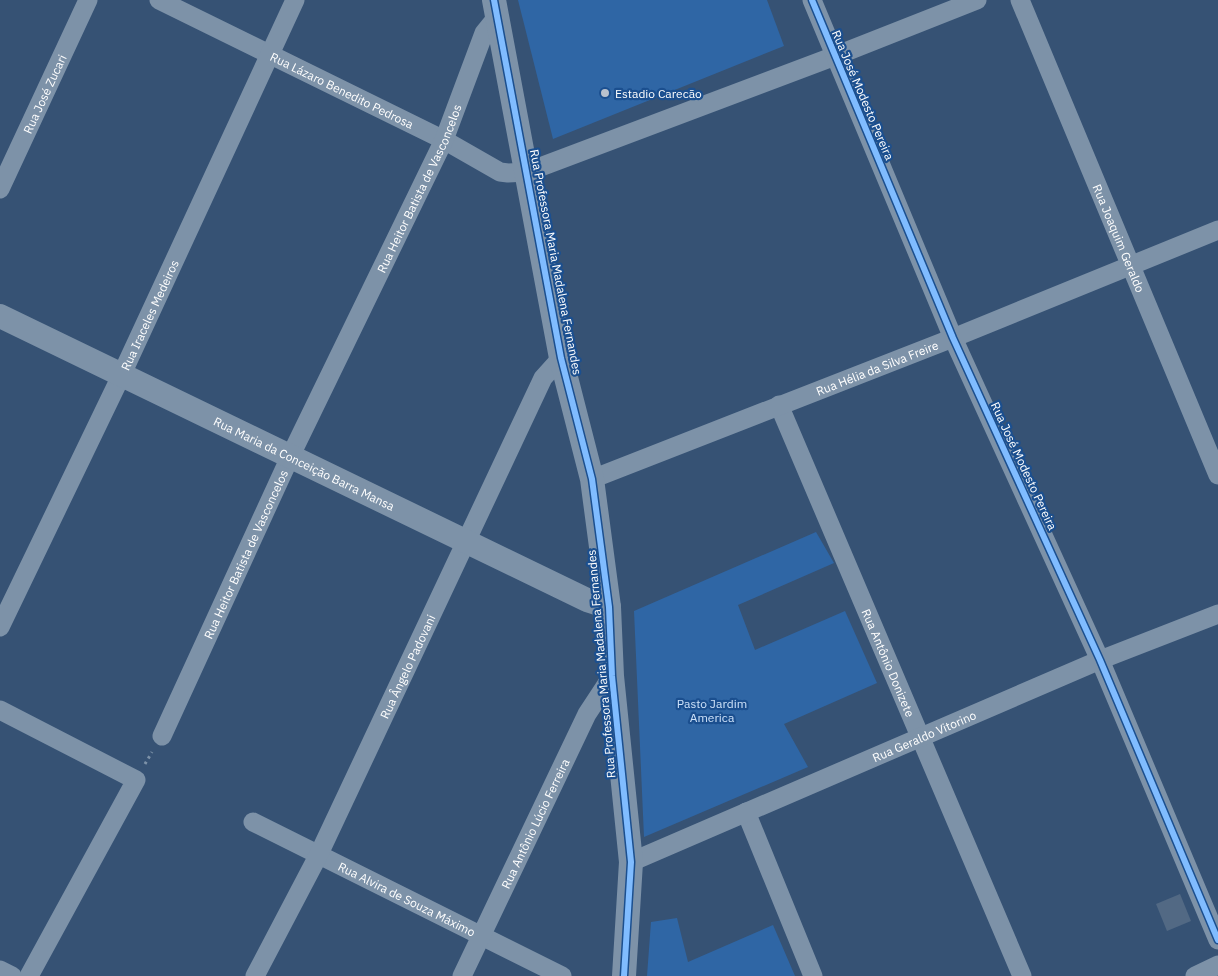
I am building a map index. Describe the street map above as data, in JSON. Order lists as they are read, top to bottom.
{
  "streets": {
    "street": [
      "Rua Lázaro Benedito Pedrosa",
      "Rua José Zucari",
      "Rua José Modesto Pereira",
      "Rua Heitor Batista de Vasconcelos",
      "Rua Joaquim Geraldo",
      "Rua Professora Maria Madalena Fernandes",
      "Rua Iraceles Medeiros",
      "Rua Hélia da Silva Freire",
      "Rua Maria da Conceição Barra Mansa",
      "Rua Antônio Donizete",
      "Rua Ângelo Padovani",
      "Rua Geraldo Vitorino",
      "Rua Antônio Lúcio Ferreira",
      "Rua Alvira de Souza Máximo"
    ]
  },
  "crossings": [
    ["Rua Lázaro Benedito Pedrosa", "Rua Heitor Batista de Vasconcelos"],
    ["Rua Lázaro Benedito Pedrosa", "Rua Professora Maria Madalena Fernandes"],
    ["Rua Lázaro Benedito Pedrosa", "Rua Iraceles Medeiros"],
    ["Rua José Modesto Pereira", "Rua Hélia da Silva Freire"],
    ["Rua José Modesto Pereira", "Rua Geraldo Vitorino"],
    ["Rua Heitor Batista de Vasconcelos", "Rua Professora Maria Madalena Fernandes"],
    ["Rua Heitor Batista de Vasconcelos", "Rua Maria da Conceição Barra Mansa"],
    ["Rua Joaquim Geraldo", "Rua Hélia da Silva Freire"],
    ["Rua Professora Maria Madalena Fernandes", "Rua Hélia da Silva Freire"],
    ["Rua Professora Maria Madalena Fernandes", "Rua Maria da Conceição Barra Mansa"],
    ["Rua Professora Maria Madalena Fernandes", "Rua Ângelo Padovani"],
    ["Rua Professora Maria Madalena Fernandes", "Rua Geraldo Vitorino"],
    ["Rua Professora Maria Madalena Fernandes", "Rua Antônio Lúcio Ferreira"],
    ["Rua Iraceles Medeiros", "Rua Maria da Conceição Barra Mansa"],
    ["Rua Hélia da Silva Freire", "Rua Antônio Donizete"],
    ["Rua Maria da Conceição Barra Mansa", "Rua Ângelo Padovani"],
    ["Rua Antônio Donizete", "Rua Geraldo Vitorino"],
    ["Rua Ângelo Padovani", "Rua Alvira de Souza Máximo"],
    ["Rua Antônio Lúcio Ferreira", "Rua Alvira de Souza Máximo"]
  ],
  "parks": ["Pasto Jardim America"],
  "places": ["Estadio Carecão"]
}
